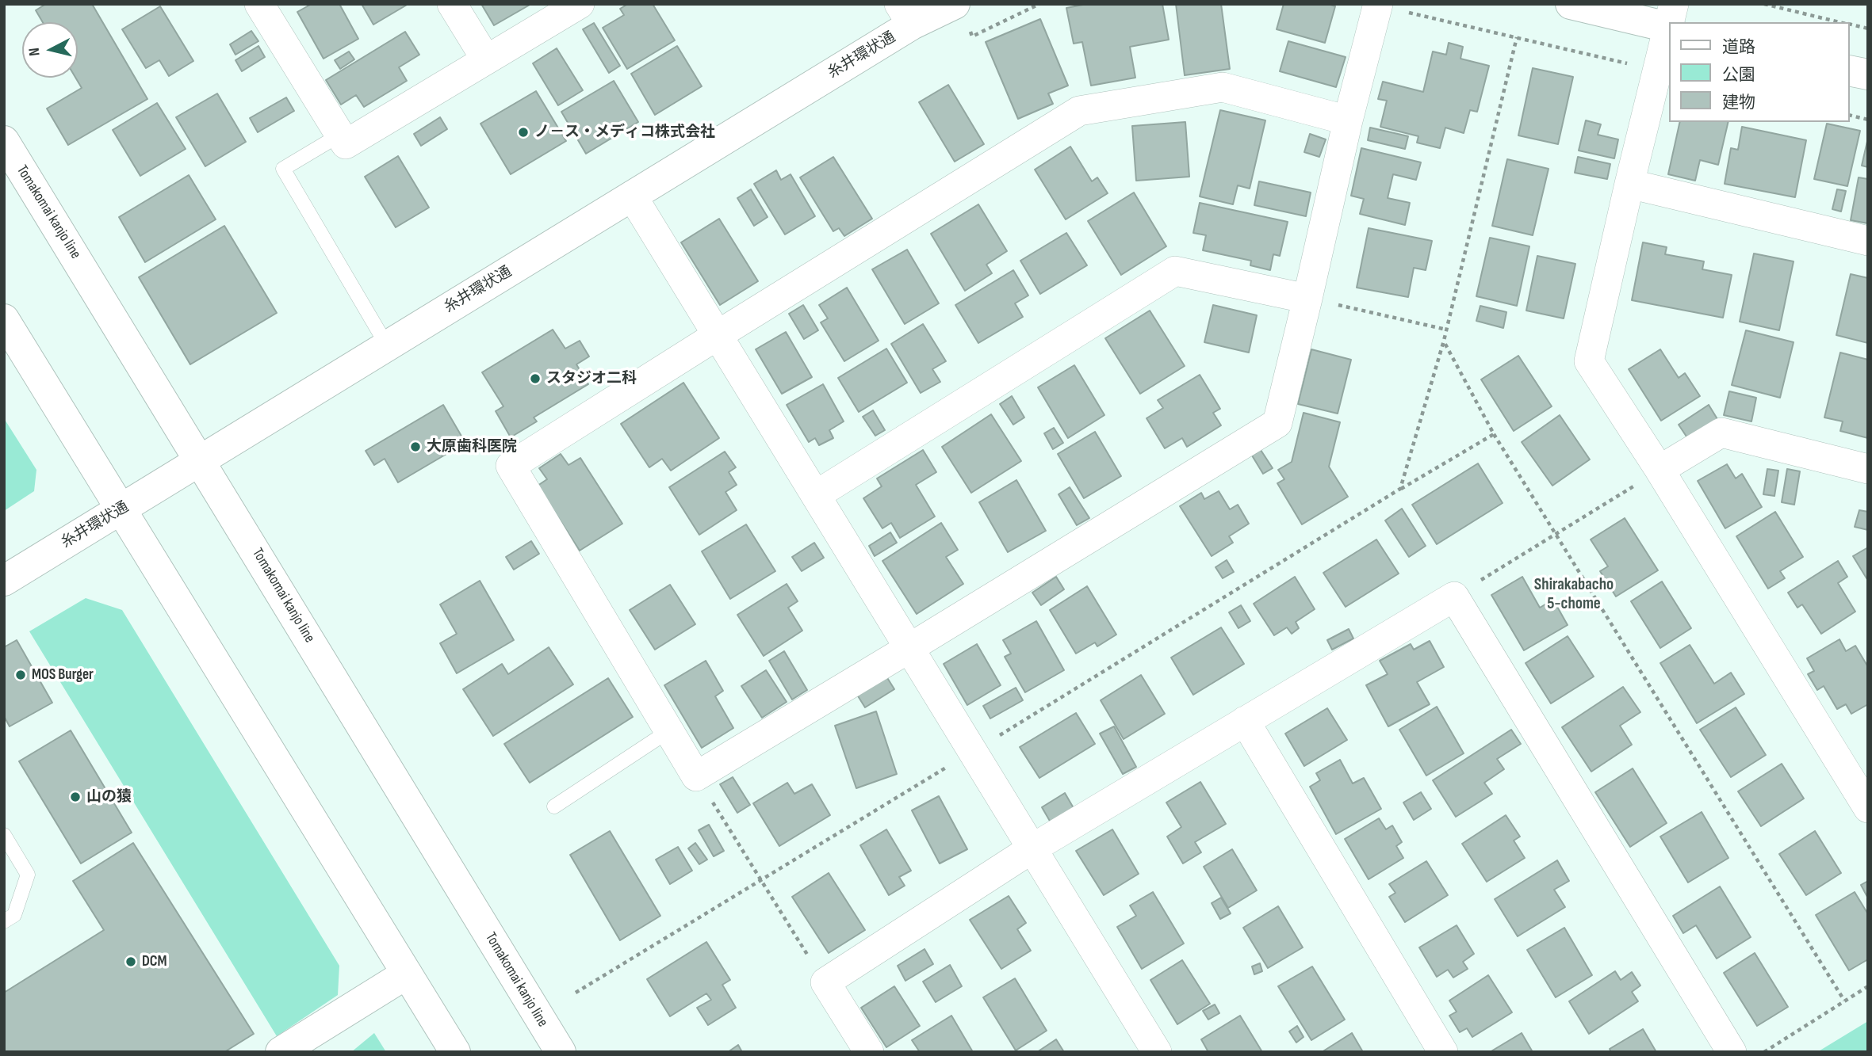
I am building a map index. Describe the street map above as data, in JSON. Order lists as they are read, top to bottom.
{
  "streets": {
    "main road": ["糸井環状通", "Tomakomai kanjo line"]
  },
  "crossings": [
    ["糸井環状通", "Tomakomai kanjo line"]
  ],
  "districts": ["Shirakabacho 5-chome"],
  "places": [
    "ノ－ス・メディコ株式会社",
    "スタジオ二科",
    "大原歯科医院",
    "MOS Burger",
    "山の猿",
    "DCM"
  ],
  "legend": ["道路", "公園", "建物"],
  "north": "left"
}
